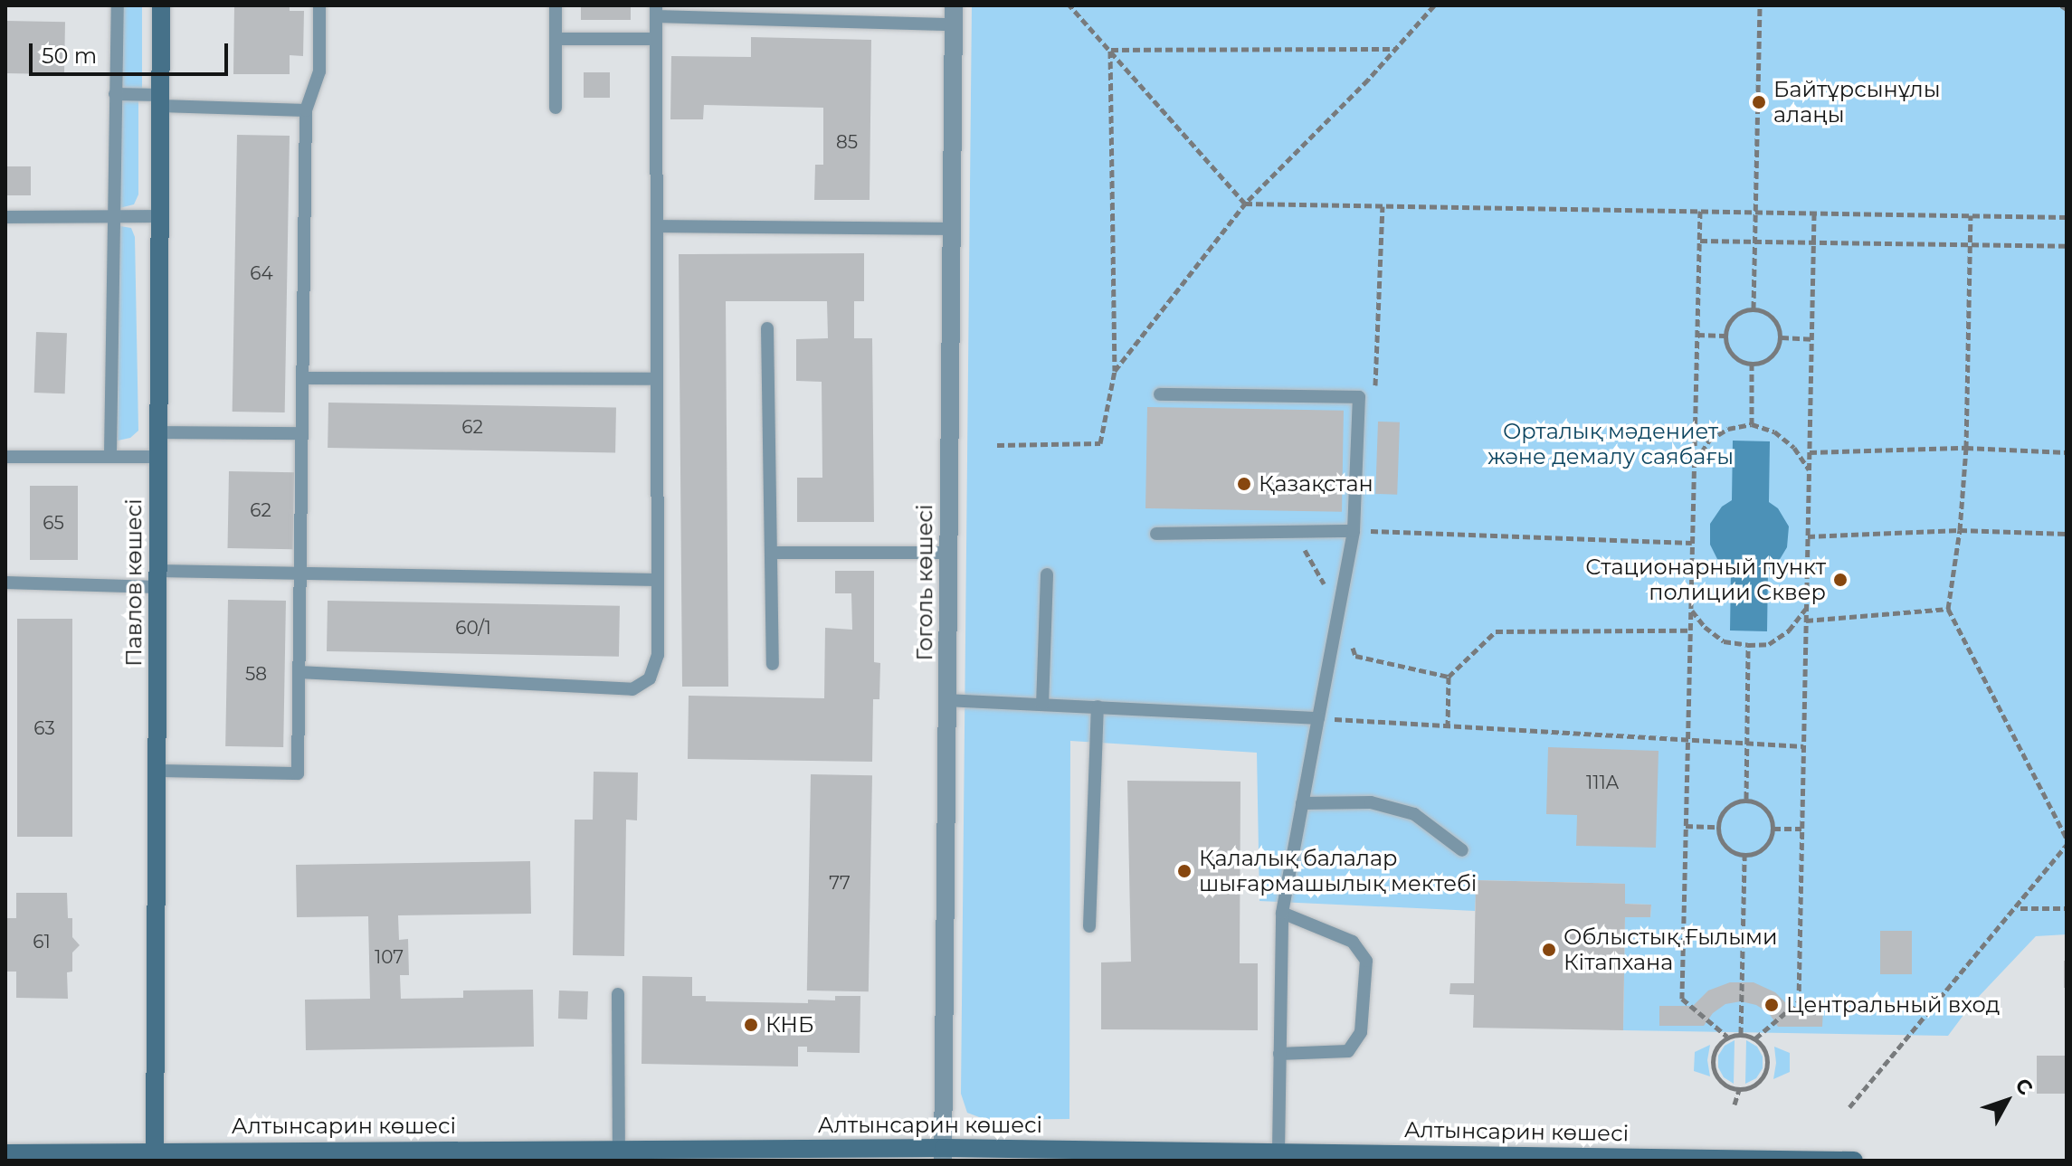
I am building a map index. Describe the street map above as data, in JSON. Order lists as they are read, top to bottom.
{
  "streets": {
    "street": ["Павлов көшесі", "Гоголь көшесі", "Алтынсарин көшесі"]
  },
  "crossings": [
    ["Павлов көшесі", "Алтынсарин көшесі"],
    ["Гоголь көшесі", "Алтынсарин көшесі"]
  ],
  "parks": ["Орталық мәдениет және демалу саябағы"],
  "places": [
    "Байтұрсынұлы алаңы",
    "Қазақстан",
    "Стационарный пункт полиции Сквер",
    "Қалалық балалар шығармашылық мектебі",
    "Облыстық Ғылыми Кітапхана",
    "Центральный вход",
    "КНБ"
  ],
  "house_numbers": [
    "85",
    "64",
    "62",
    "62",
    "65",
    "60/1",
    "58",
    "63",
    "111A",
    "77",
    "61",
    "107"
  ],
  "scale_bar": "50 m",
  "north": "top right"
}
